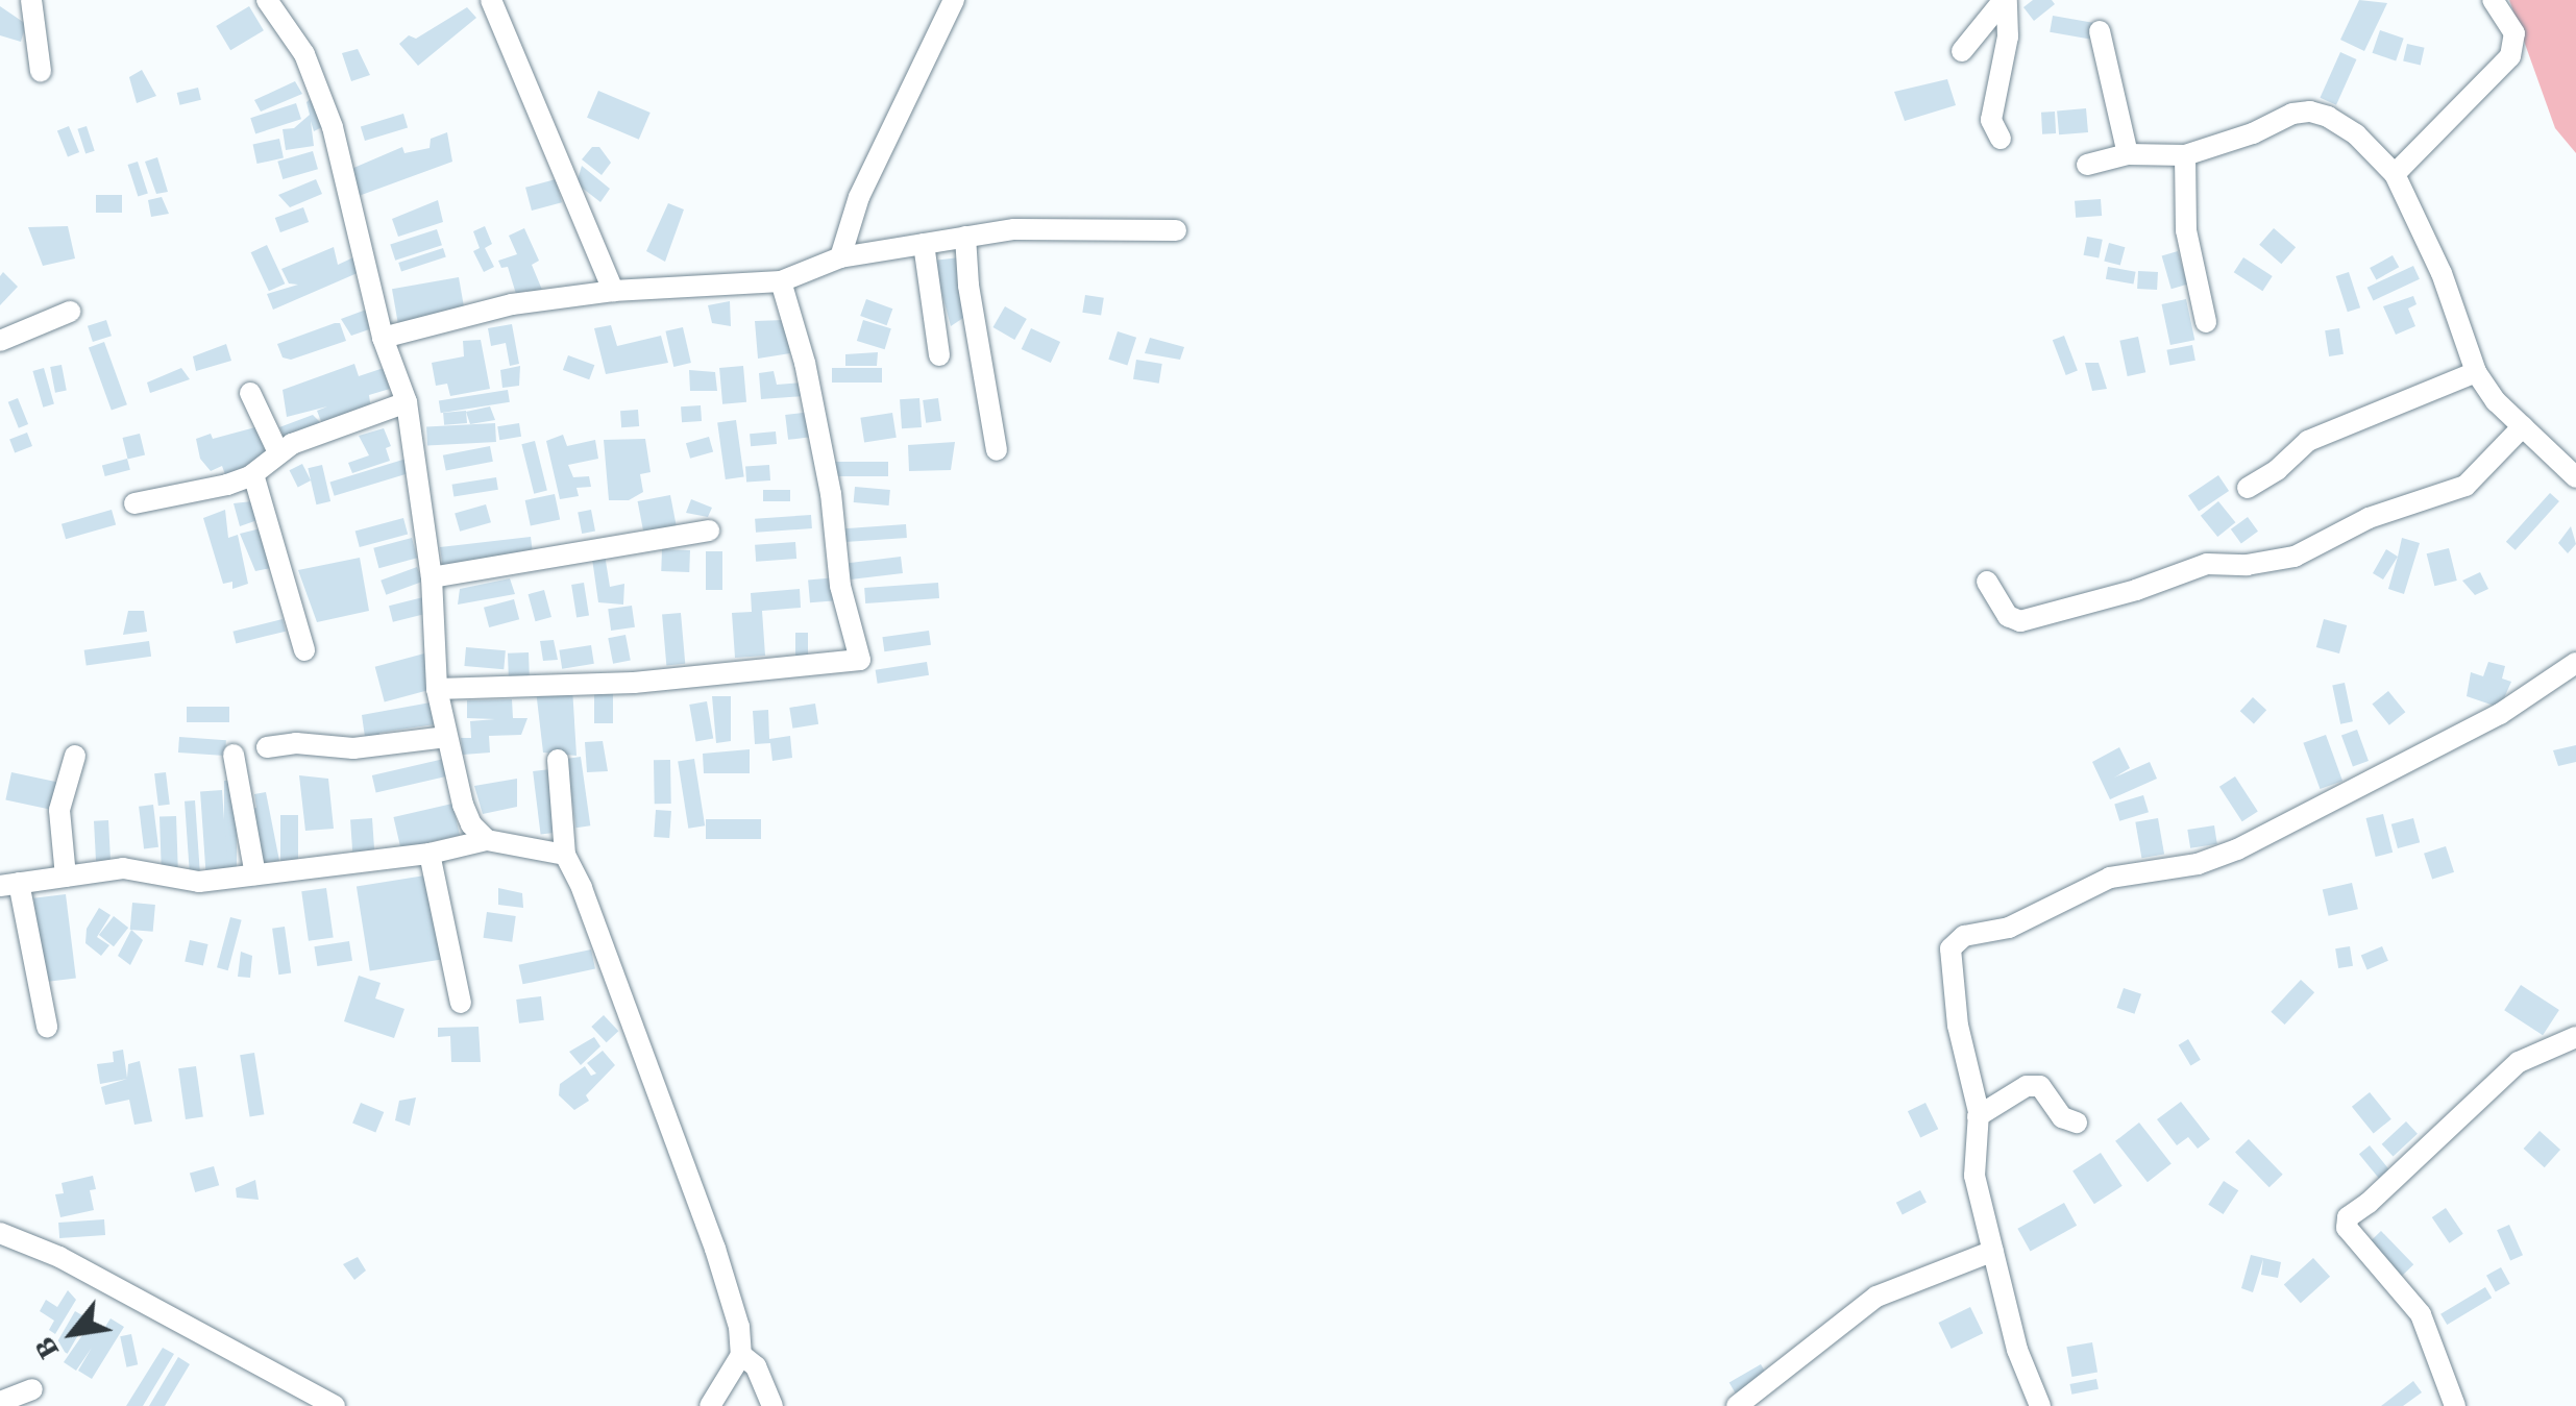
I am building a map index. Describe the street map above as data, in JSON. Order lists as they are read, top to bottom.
{
  "north": "bottom left"
}
